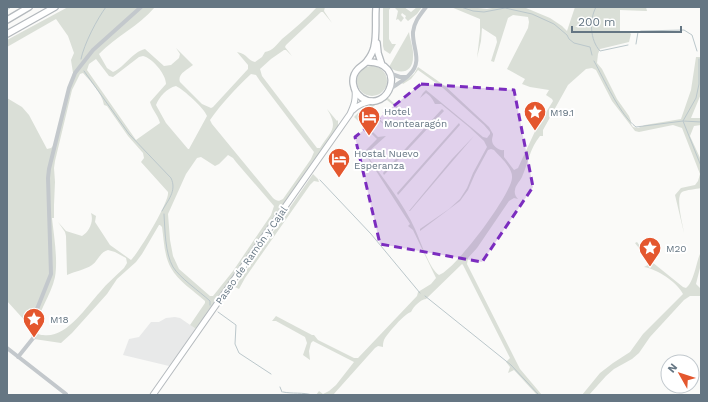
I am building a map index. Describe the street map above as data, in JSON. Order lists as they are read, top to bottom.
{
  "streets": {
    "main road": ["Paseo de Ramón y Cajal"]
  },
  "places": {
    "place": ["M19.1", "M20", "M18"],
    "hotel": ["Hotel Montearagón", "Hostal Nuevo Esperanza"]
  },
  "scale_bar": "200 m",
  "north": "top left"
}
